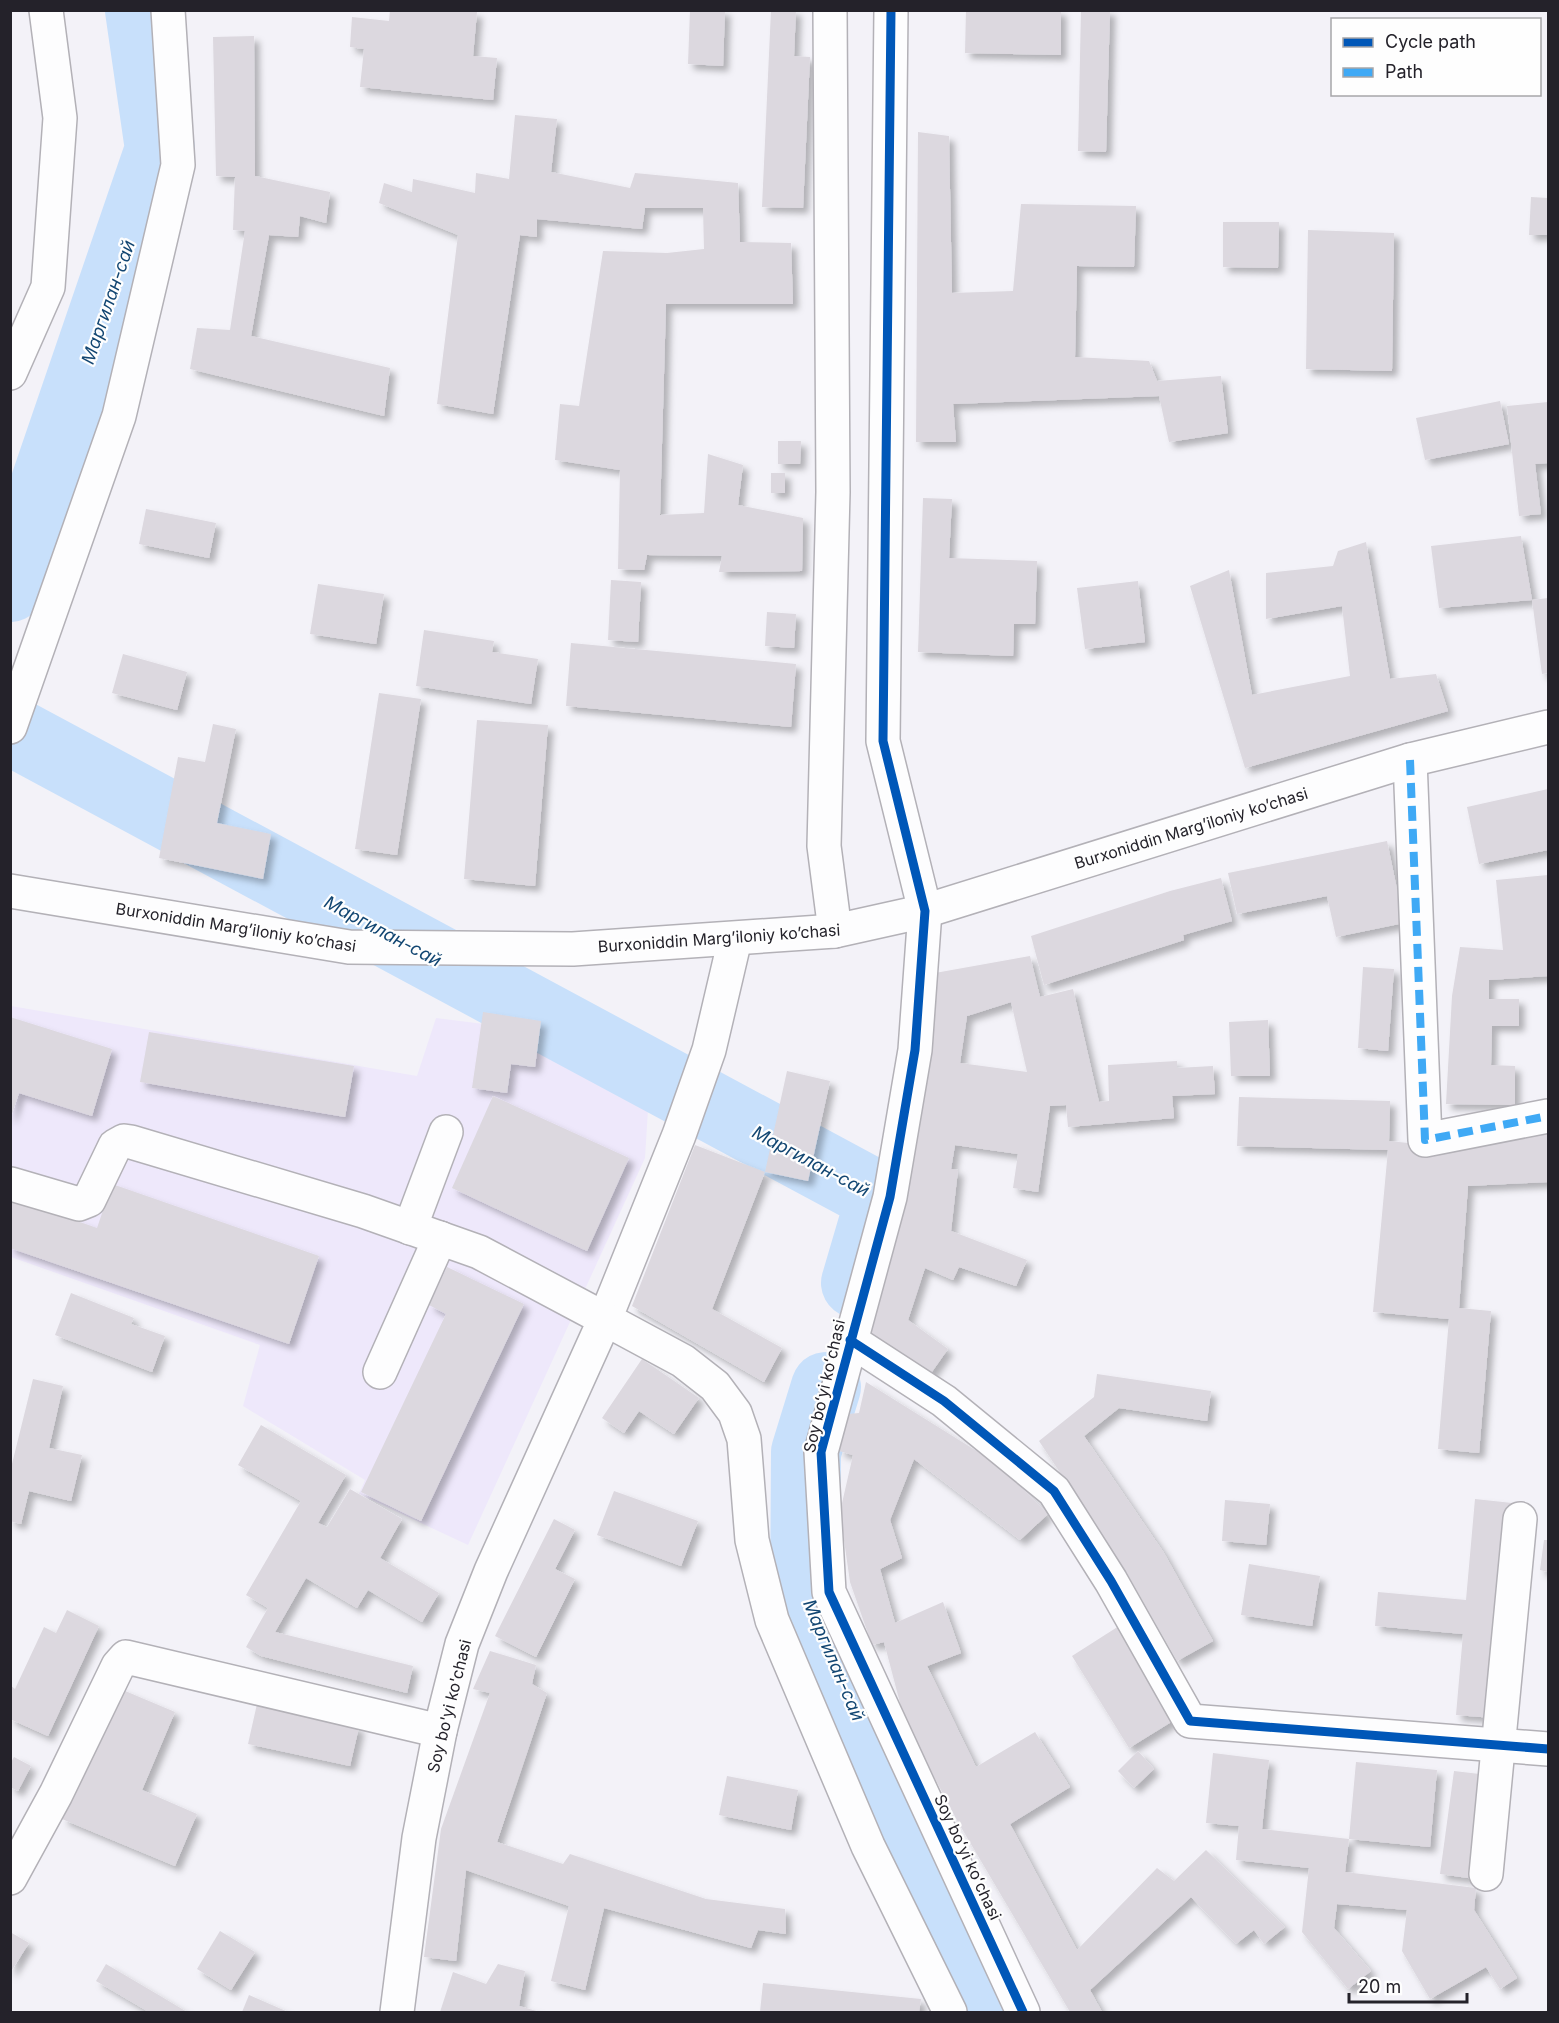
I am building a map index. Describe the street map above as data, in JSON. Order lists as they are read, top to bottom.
{
  "streets": {
    "street": ["Burxoniddin Marg’iloniy ko’chasi", "Soy boʻyi koʻchasi", "Soy bo'yi ko'chasi"]
  },
  "crossings": [
    ["Burxoniddin Marg’iloniy ko’chasi", "Soy boʻyi koʻchasi"]
  ],
  "water": ["Маргилан-сай"],
  "legend": ["Cycle path", "Path"],
  "scale_bar": "20 m"
}
